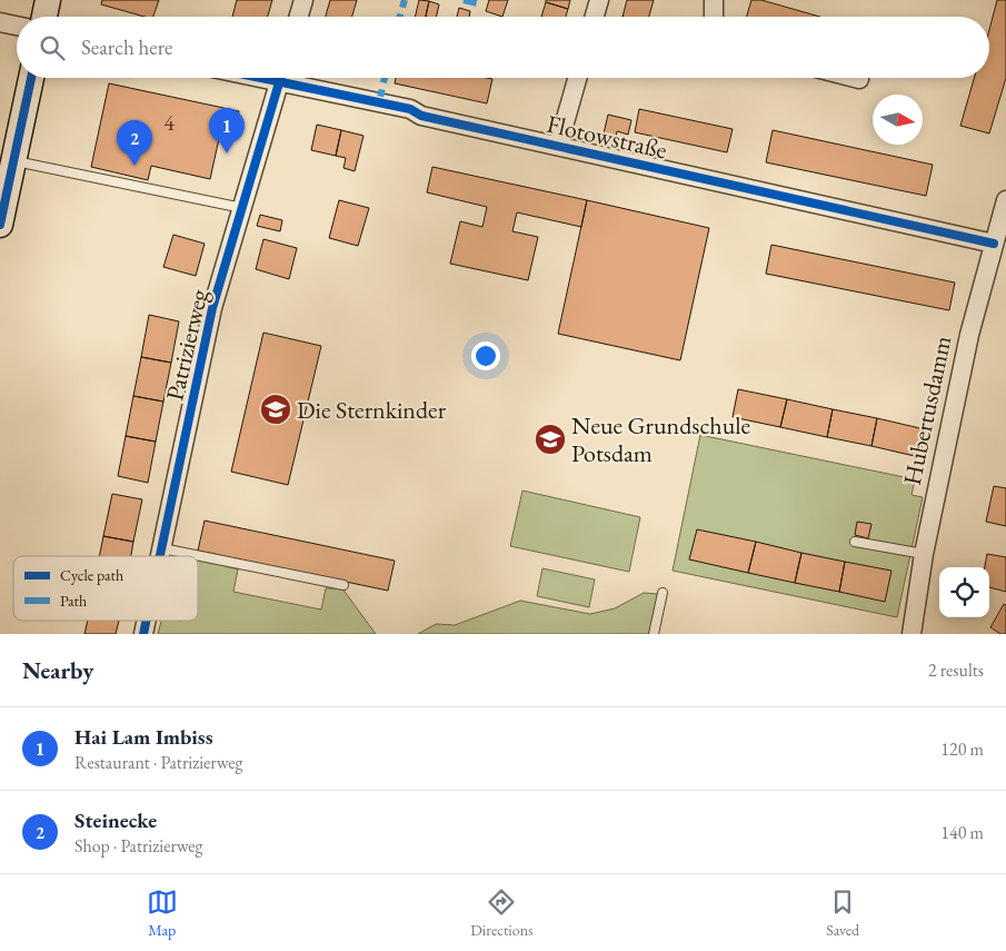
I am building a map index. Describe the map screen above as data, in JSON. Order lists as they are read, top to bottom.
{
  "streets": {
    "street": ["Flotowstraße", "Patrizierweg", "Hubertusdamm"]
  },
  "crossings": [
    ["Flotowstraße", "Hubertusdamm"]
  ],
  "places": {
    "school or university": ["Die Sternkinder", "Neue Grundschule Potsdam"]
  },
  "house_numbers": ["4"],
  "legend": ["Cycle path", "Path"],
  "north": "right",
  "page": {
    "search": "Search here",
    "pins": ["1", "2"],
    "heading": ["Nearby", "2 results"],
    "list": [
      {
        "mark": "1",
        "name": "Hai Lam Imbiss",
        "note": "Restaurant · Patrizierweg",
        "value": "120 m"
      },
      {
        "mark": "2",
        "name": "Steinecke",
        "note": "Shop · Patrizierweg",
        "value": "140 m"
      }
    ],
    "nav": ["Map", "Directions", "Saved"]
  }
}
